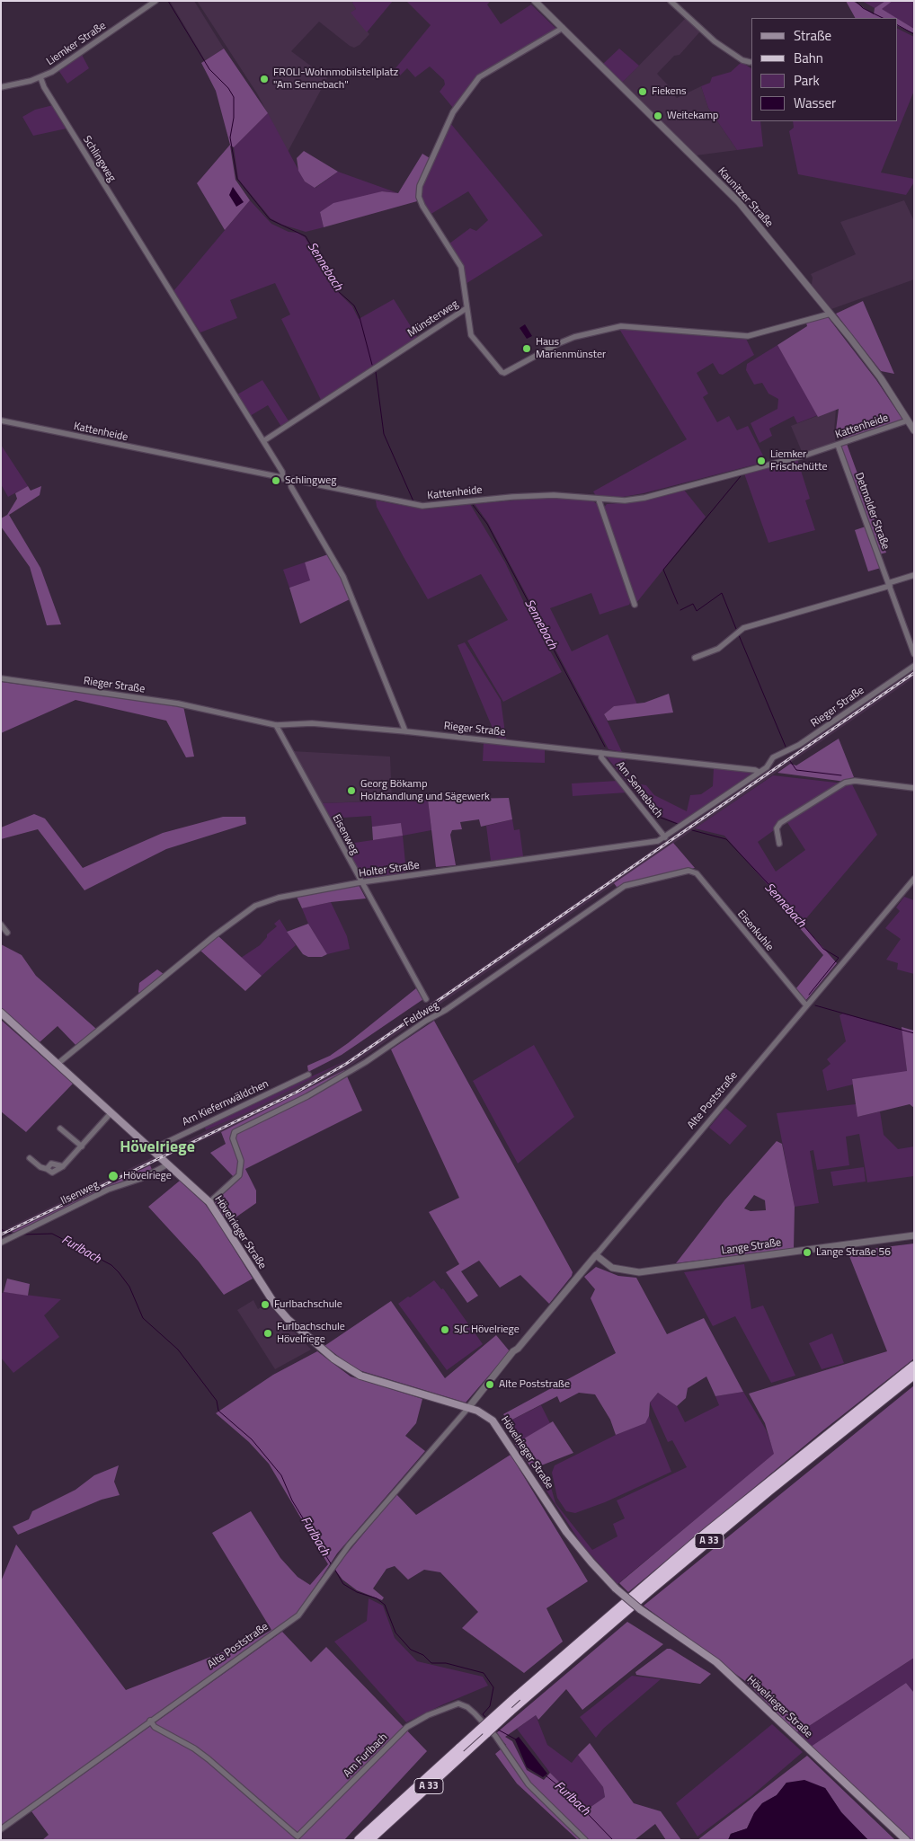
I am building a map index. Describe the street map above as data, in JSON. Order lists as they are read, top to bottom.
{
  "streets": {
    "highway": ["A 33"],
    "main road": ["Hövelrieger Straße"],
    "street": [
      "Liemker Straße",
      "Schlingweg",
      "Kaunitzer Straße",
      "Münsterweg",
      "Kattenheide",
      "Detmolder Straße",
      "Rieger Straße",
      "Am Sennebach",
      "Eisenweg",
      "Holter Straße",
      "Eisenkuhle",
      "Feldweg",
      "Alte Poststraße",
      "Am Kiefernwäldchen",
      "Ilsenweg",
      "Lange Straße",
      "Am Furlbach"
    ]
  },
  "crossings": [
    ["Liemker Straße", "Schlingweg"],
    ["Schlingweg", "Münsterweg"],
    ["Schlingweg", "Kattenheide"],
    ["Kaunitzer Straße", "Münsterweg"],
    ["Kaunitzer Straße", "Kattenheide"],
    ["Kattenheide", "Detmolder Straße"],
    ["Rieger Straße", "Am Sennebach"],
    ["Rieger Straße", "Eisenweg"],
    ["Rieger Straße", "Holter Straße"],
    ["Am Sennebach", "Holter Straße"],
    ["Eisenweg", "Holter Straße"],
    ["Holter Straße", "Hövelrieger Straße"],
    ["Eisenkuhle", "Feldweg"],
    ["Eisenkuhle", "Alte Poststraße"],
    ["Feldweg", "Hövelrieger Straße"],
    ["Alte Poststraße", "Hövelrieger Straße"],
    ["Alte Poststraße", "Lange Straße"],
    ["Alte Poststraße", "Am Furlbach"],
    ["Am Kiefernwäldchen", "Hövelrieger Straße"],
    ["Ilsenweg", "Hövelrieger Straße"]
  ],
  "districts": ["Hövelriege"],
  "water": ["Sennebach", "Furlbach"],
  "places": [
    "FROLI-Wohnmobilstellplatz \"Am Sennebach\"",
    "Fiekens",
    "Weitekamp",
    "Haus Marienmünster",
    "Liemker Frischehütte",
    "Schlingweg",
    "Georg Bökamp Holzhandlung und Sägewerk",
    "Hövelriege",
    "Lange Straße 56",
    "Furlbachschule",
    "SJC Hövelriege",
    "Furlbachschule Hövelriege",
    "Alte Poststraße"
  ],
  "legend": [
    "Straße",
    "Bahn",
    "Park",
    "Wasser"
  ]
}
